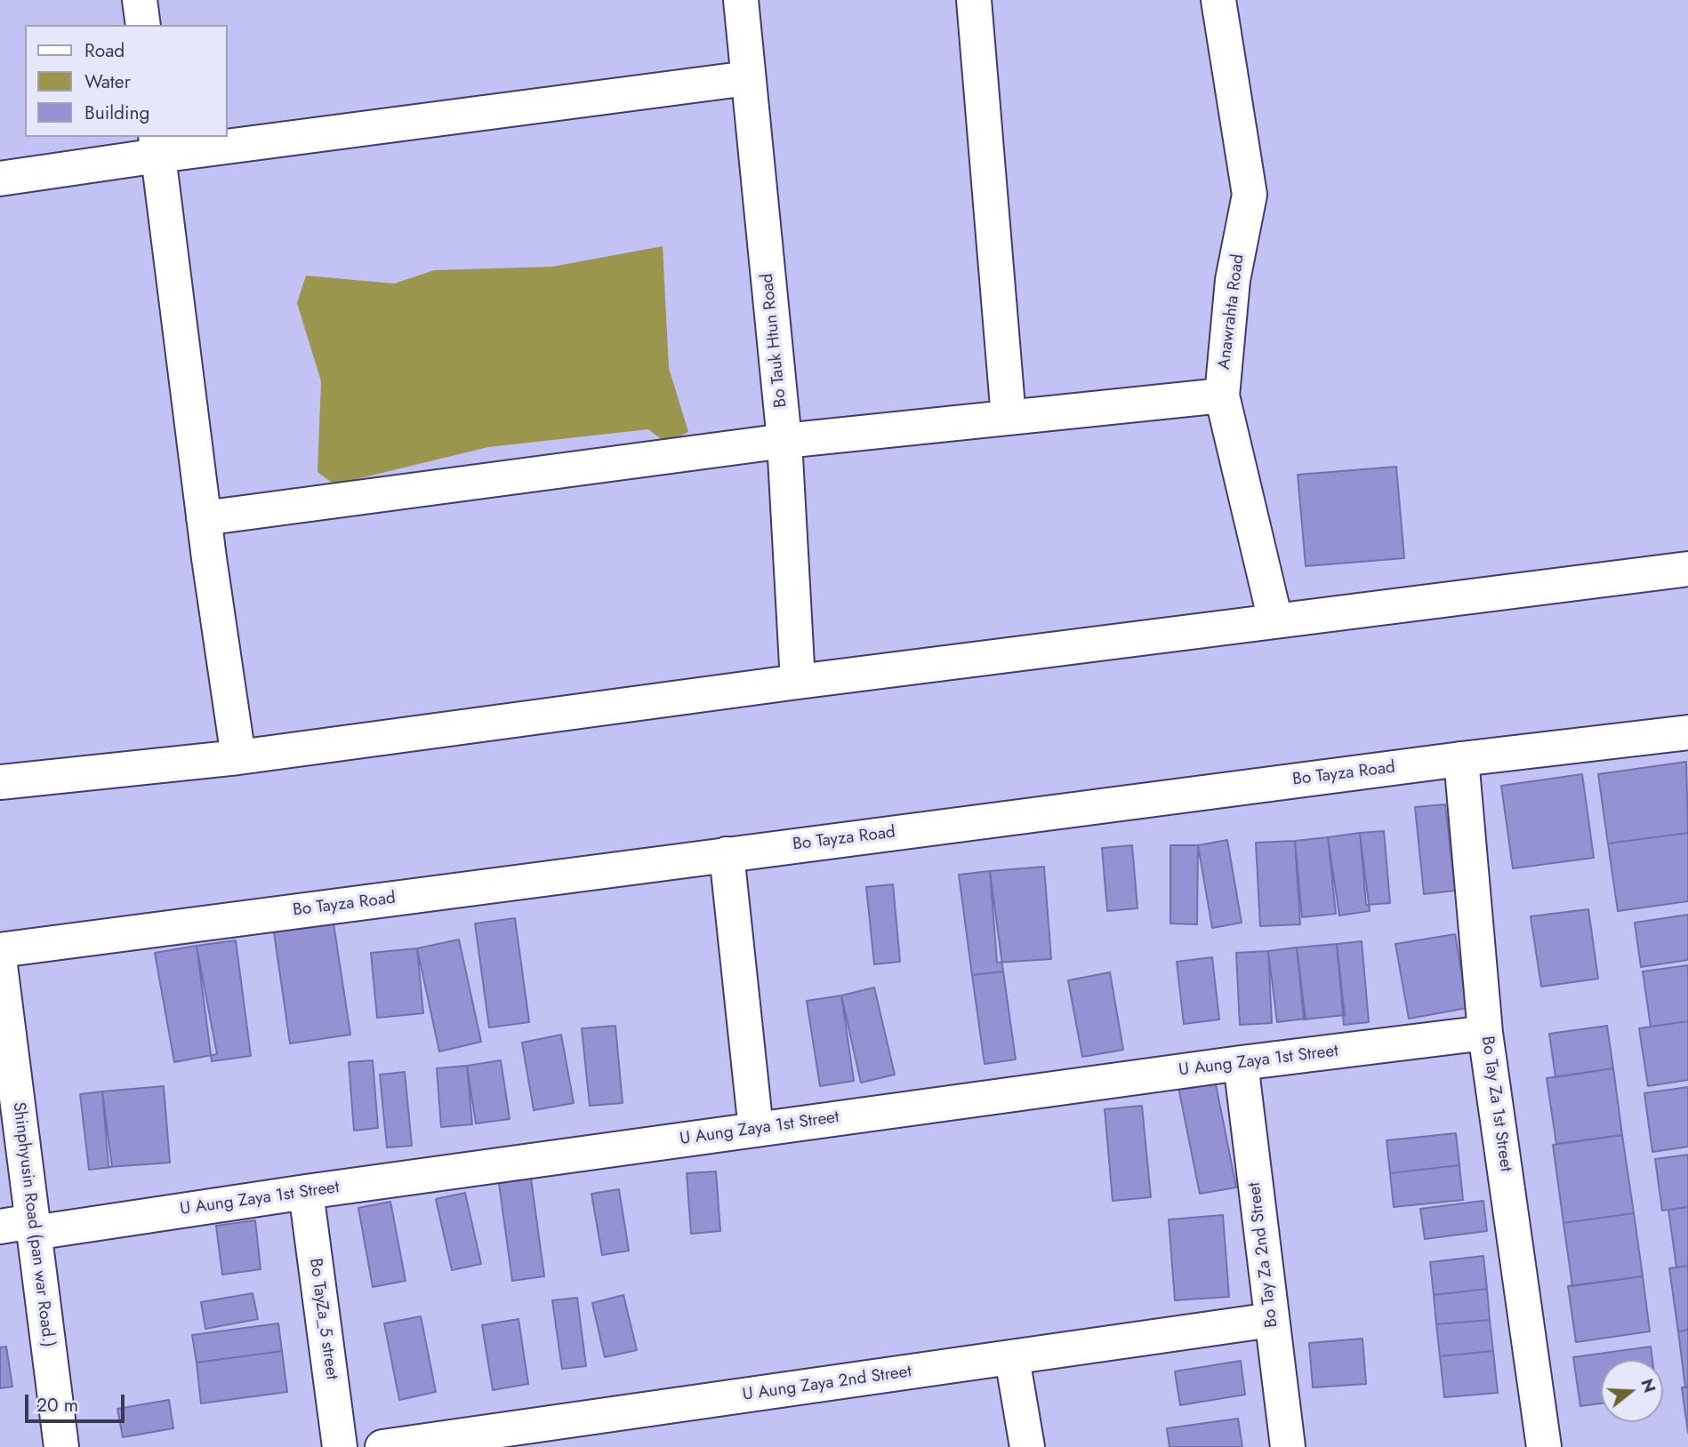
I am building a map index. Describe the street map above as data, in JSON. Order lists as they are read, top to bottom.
{
  "streets": {
    "street": [
      "Anawrahta Road",
      "Bo Tauk Htun Road",
      "Bo Tayza Road",
      "U Aung Zaya 1st Street",
      "Bo Tay Za 1st Street",
      "Shinphyusin Road (pan war Road.)",
      "Bo Tay Za 2nd Street",
      "Bo TayZa_5 street",
      "U Aung Zaya 2nd Street"
    ]
  },
  "crossings": [
    ["Bo Tayza Road", "Bo Tay Za 1st Street"],
    ["U Aung Zaya 1st Street", "Bo Tay Za 1st Street"],
    ["U Aung Zaya 1st Street", "Shinphyusin Road (pan war Road.)"],
    ["U Aung Zaya 1st Street", "Bo Tay Za 2nd Street"],
    ["U Aung Zaya 1st Street", "Bo TayZa_5 street"],
    ["Bo Tay Za 2nd Street", "U Aung Zaya 2nd Street"]
  ],
  "legend": ["Road", "Water", "Building"],
  "scale_bar": "20 m",
  "north": "right"
}
